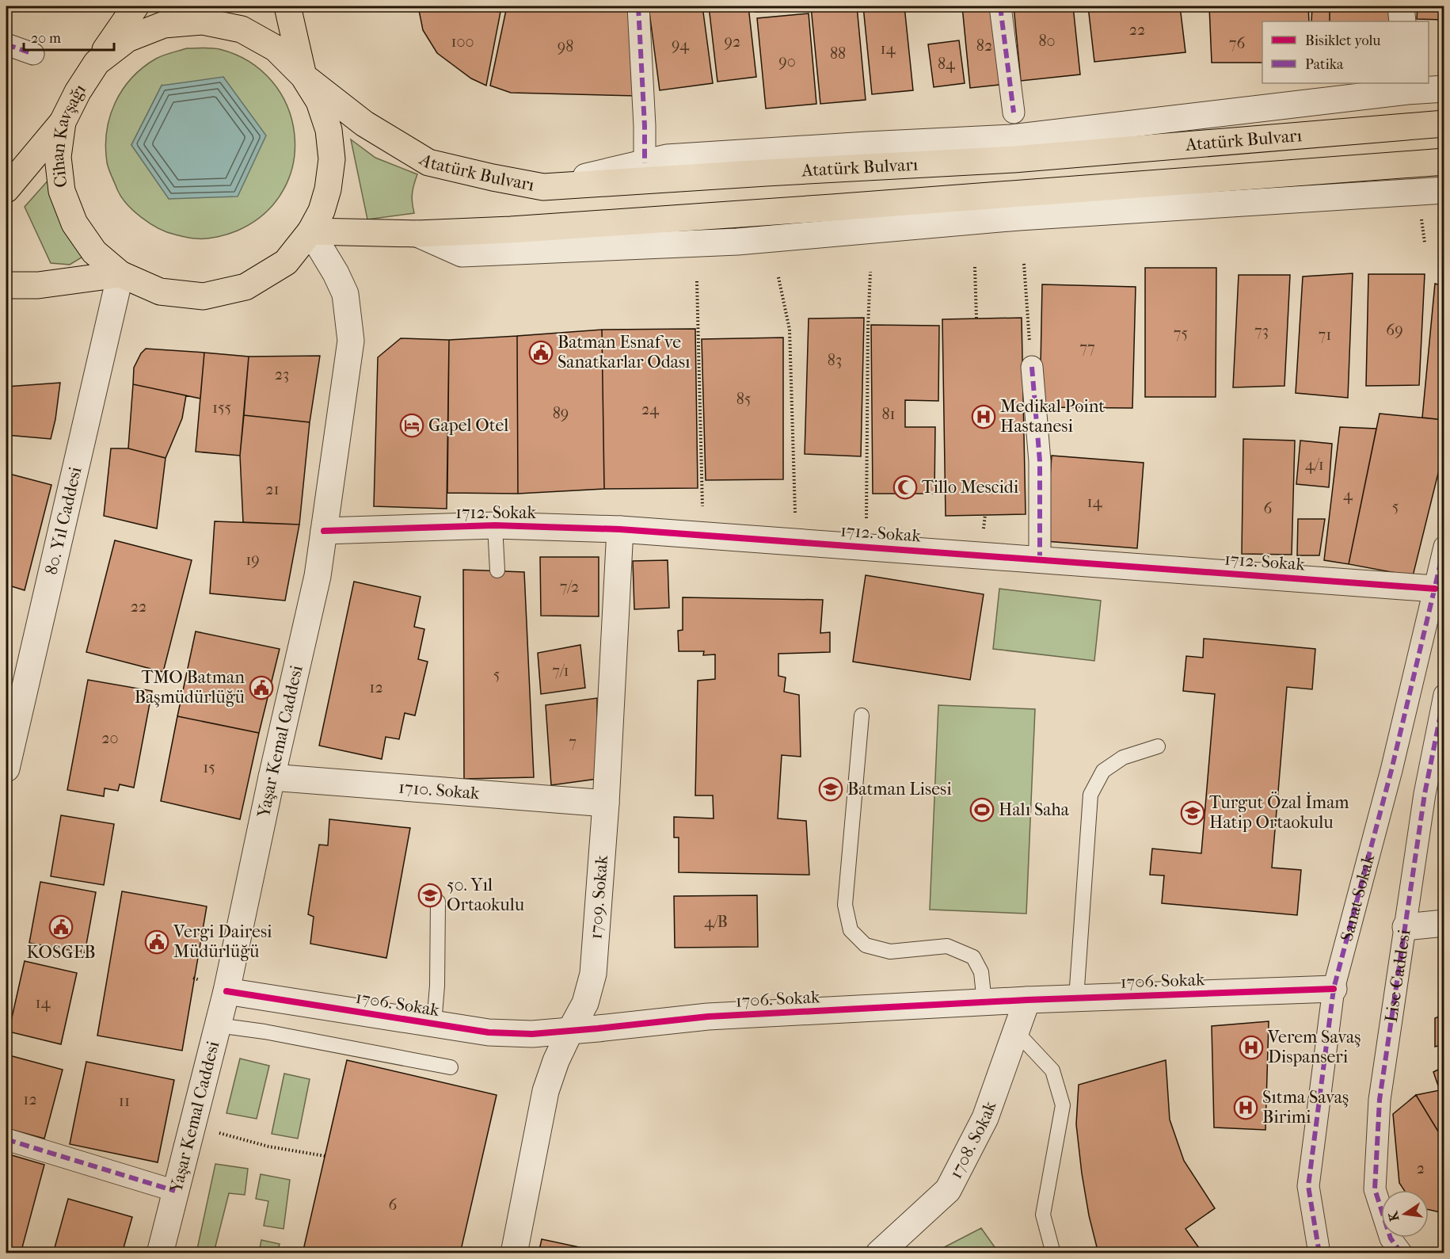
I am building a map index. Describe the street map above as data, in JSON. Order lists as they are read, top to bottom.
{
  "streets": {
    "main road": ["Cihan Kavşağı", "Atatürk Bulvarı"],
    "street": [
      "1712. Sokak",
      "80. Yıl Caddesi",
      "Yaşar Kemal Caddesi",
      "1710. Sokak",
      "1709. Sokak",
      "Sanat Sokak",
      "Lise Caddesi",
      "1706. Sokak",
      "1708. Sokak"
    ]
  },
  "crossings": [
    ["Cihan Kavşağı", "Atatürk Bulvarı"],
    ["Cihan Kavşağı", "80. Yıl Caddesi"],
    ["Cihan Kavşağı", "Yaşar Kemal Caddesi"],
    ["Atatürk Bulvarı", "Yaşar Kemal Caddesi"],
    ["1712. Sokak", "Yaşar Kemal Caddesi"],
    ["1712. Sokak", "1709. Sokak"],
    ["1712. Sokak", "Sanat Sokak"],
    ["Yaşar Kemal Caddesi", "1710. Sokak"],
    ["Yaşar Kemal Caddesi", "1706. Sokak"],
    ["1710. Sokak", "1709. Sokak"],
    ["1709. Sokak", "1706. Sokak"],
    ["Sanat Sokak", "1706. Sokak"],
    ["1706. Sokak", "1708. Sokak"]
  ],
  "places": {
    "public building": [
      "Batman Esnaf ve Sanatkarlar Odası",
      "TMO Batman Başmüdürlüğü",
      "KOSGEB",
      "Vergi Dairesi Müdürlüğü"
    ],
    "hospital": ["Medikal Point Hastanesi", "Verem Savaş Dispanseri", "Sıtma Savaş Birimi"],
    "hotel": ["Gapel Otel"],
    "mosque": ["Tillo Mescidi"],
    "school or university": ["Batman Lisesi", "Turgut Özal İmam Hatip Ortaokulu", "50. Yıl Ortaokulu"],
    "sports": ["Halı Saha"]
  },
  "house_numbers": [
    "22",
    "80",
    "100",
    "92",
    "76",
    "94",
    "82",
    "98",
    "14",
    "88",
    "90",
    "84",
    "69",
    "73",
    "75",
    "71",
    "77",
    "83",
    "23",
    "85",
    "155",
    "24",
    "89",
    "81",
    "4/1",
    "21",
    "4",
    "14",
    "5",
    "6",
    "19",
    "7/2",
    "22",
    "7/1",
    "5",
    "12",
    "20",
    "7",
    "15",
    "4/B",
    "14",
    "12",
    "11",
    "2",
    "6"
  ],
  "legend": ["Bisiklet yolu", "Patika"],
  "scale_bar": "20 m",
  "north": "left"
}
